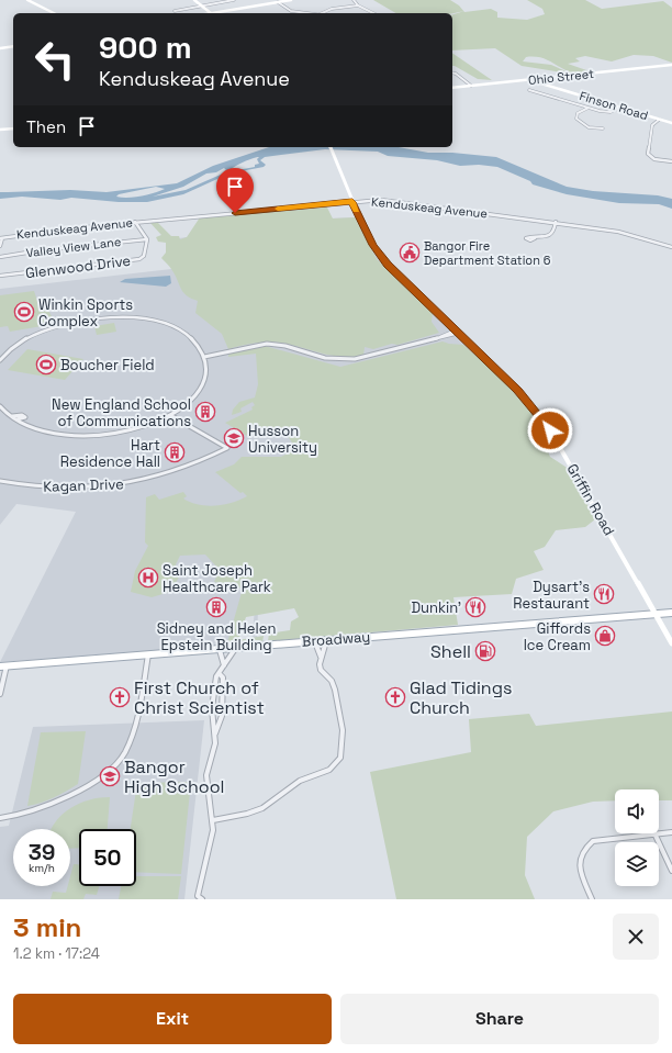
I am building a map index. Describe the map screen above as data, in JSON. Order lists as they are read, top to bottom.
{
  "streets": {
    "main road": [
      "Ohio Street",
      "Finson Road",
      "Griffin Road",
      "Broadway"
    ],
    "street": [
      "Kenduskeag Avenue",
      "Valley View Lane",
      "Glenwood Drive",
      "Kagan Drive"
    ]
  },
  "crossings": [
    ["Ohio Street", "Finson Road"],
    ["Kenduskeag Avenue", "Griffin Road"],
    ["Valley View Lane", "Glenwood Drive"],
    ["Griffin Road", "Broadway"]
  ],
  "places": {
    "public building": ["Bangor Fire Department Station 6"],
    "sports": ["Winkin Sports Complex", "Boucher Field"],
    "building": ["New England School of Communications", "Hart Residence Hall", "Sidney and Helen Epstein Building"],
    "school or university": ["Husson University", "Bangor High School"],
    "hospital": ["Saint Joseph Healthcare Park"],
    "restaurant": ["Dysart's Restaurant", "Dunkin'"],
    "shop": ["Giffords Ice Cream"],
    "fuel station": ["Shell"],
    "church": ["First Church of Christ Scientist", "Glad Tidings Church"]
  },
  "page": {
    "turn": ["900 m", "Kenduskeag Avenue"],
    "then": "Then",
    "speed": "39 km/h",
    "limit": "50",
    "heading": ["3 min", "1.2 km · 17:24"],
    "buttons": ["Exit", "Share"]
  }
}
